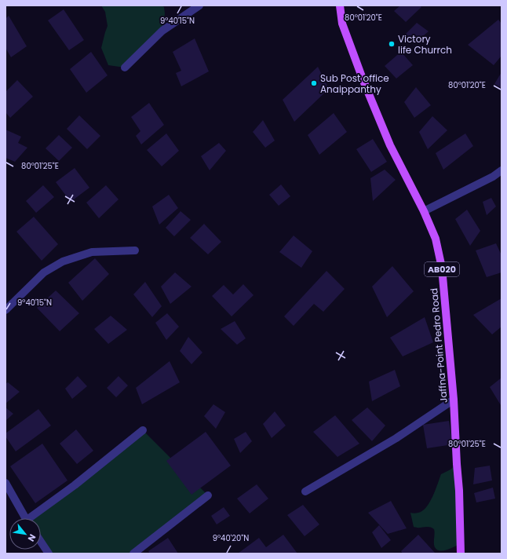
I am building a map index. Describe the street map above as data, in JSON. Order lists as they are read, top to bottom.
{
  "streets": {
    "main road": ["AB020", "Jaffna-Point Pedro Road"]
  },
  "places": ["Victory life Churrch", "Sub Post office Anaippanthy"],
  "north": "bottom right",
  "coordinates": [
    "80°01'20\"E",
    "9°40'15\"N",
    "80°01'25\"E",
    "9°40'20\"N"
  ]
}
